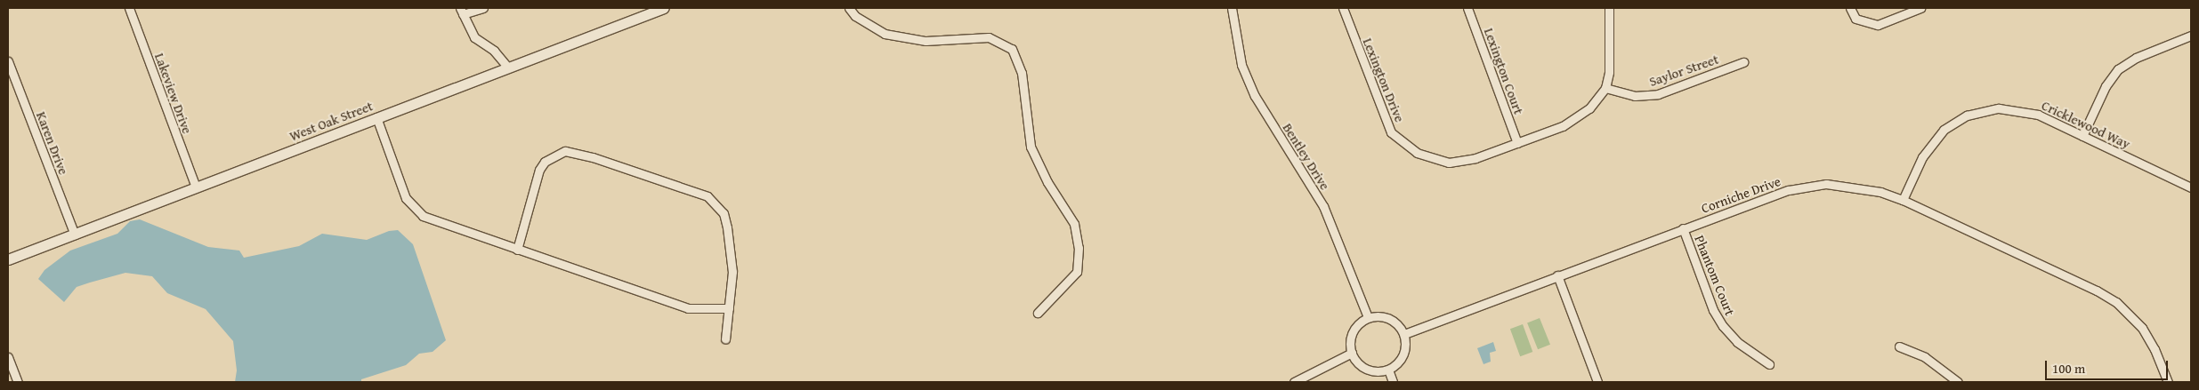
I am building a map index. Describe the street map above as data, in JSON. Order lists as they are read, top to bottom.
{
  "streets": {
    "main road": ["West Oak Street"],
    "street": [
      "Saylor Street",
      "Lexington Court",
      "Lexington Drive",
      "Lakeview Drive",
      "Cricklewood Way",
      "Karen Drive",
      "Bentley Drive",
      "Corniche Drive",
      "Phantom Court"
    ]
  },
  "crossings": [
    ["Saylor Street", "Lexington Drive"],
    ["Lexington Court", "Lexington Drive"],
    ["Lakeview Drive", "West Oak Street"],
    ["West Oak Street", "Karen Drive"],
    ["Cricklewood Way", "Corniche Drive"],
    ["Bentley Drive", "Corniche Drive"],
    ["Corniche Drive", "Phantom Court"]
  ],
  "scale_bar": "100 m"
}
